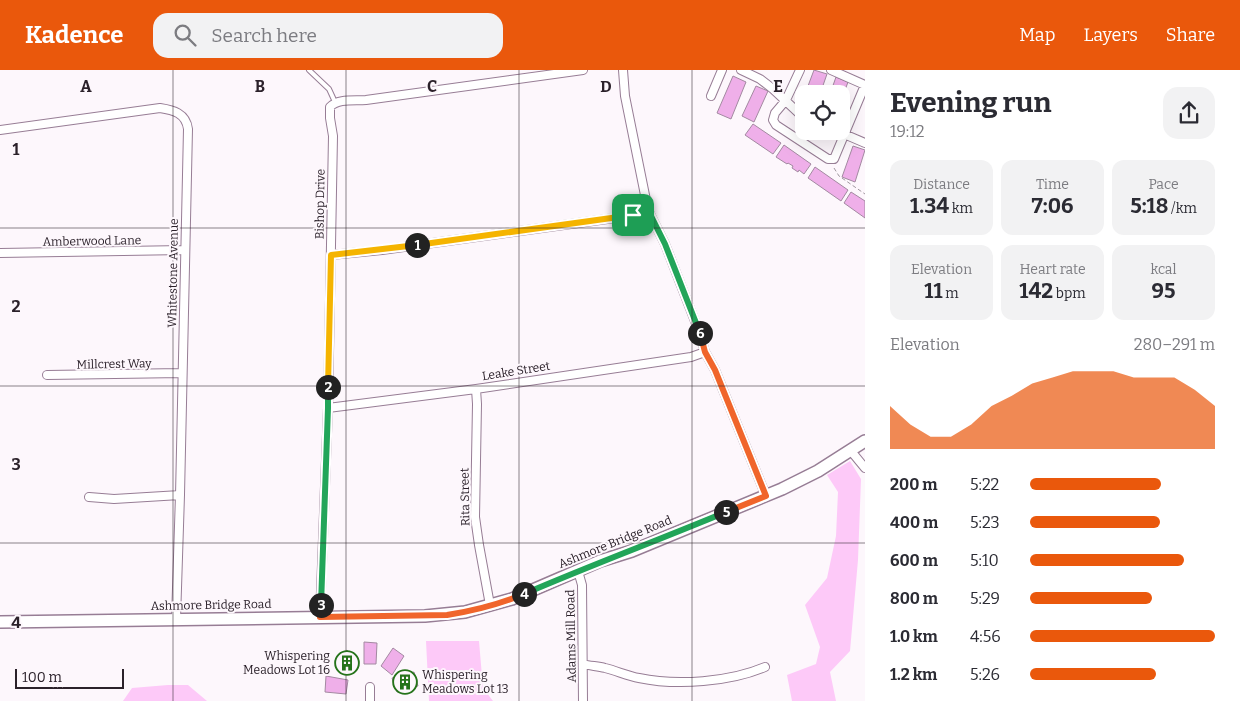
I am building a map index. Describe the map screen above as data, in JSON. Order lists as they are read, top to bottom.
{
  "streets": {
    "main road": ["Ashmore Bridge Road"],
    "street": [
      "Bishop Drive",
      "Amberwood Lane",
      "Whitestone Avenue",
      "Millcrest Way",
      "Leake Street",
      "Rita Street",
      "Adams Mill Road"
    ]
  },
  "crossings": [
    ["Bishop Drive", "Leake Street"],
    ["Bishop Drive", "Ashmore Bridge Road"],
    ["Amberwood Lane", "Whitestone Avenue"],
    ["Whitestone Avenue", "Millcrest Way"],
    ["Whitestone Avenue", "Ashmore Bridge Road"],
    ["Leake Street", "Rita Street"],
    ["Rita Street", "Ashmore Bridge Road"],
    ["Ashmore Bridge Road", "Adams Mill Road"]
  ],
  "places": {
    "building": ["Whispering Meadows Lot 16", "Whispering Meadows Lot 13"]
  },
  "scale_bar": "100 m",
  "page": {
    "header": "Kadence",
    "search": "Search here",
    "nav": ["Map", "Layers", "Share"],
    "heading": ["Evening run", "19:12"],
    "stats": [
      ["Distance", "1.34 km"],
      ["Time", "7:06"],
      ["Pace", "5:18 /km"],
      ["Elevation", "11 m"],
      ["Heart rate", "142 bpm"],
      ["kcal", "95"]
    ],
    "pins": [
      "1",
      "6",
      "2",
      "5",
      "4",
      "3"
    ],
    "chart": ["Elevation", "280–291 m"],
    "list": [
      {
        "name": "200 m",
        "note": "5:22"
      },
      {
        "name": "400 m",
        "note": "5:23"
      },
      {
        "name": "600 m",
        "note": "5:10"
      },
      {
        "name": "800 m",
        "note": "5:29"
      },
      {
        "name": "1.0 km",
        "note": "4:56"
      },
      {
        "name": "1.2 km",
        "note": "5:26"
      }
    ],
    "scale": "100 m"
  },
  "grid": {
    "columns": [
      "A",
      "B",
      "C",
      "D",
      "E"
    ],
    "rows": [
      "1",
      "2",
      "3",
      "4"
    ]
  }
}
